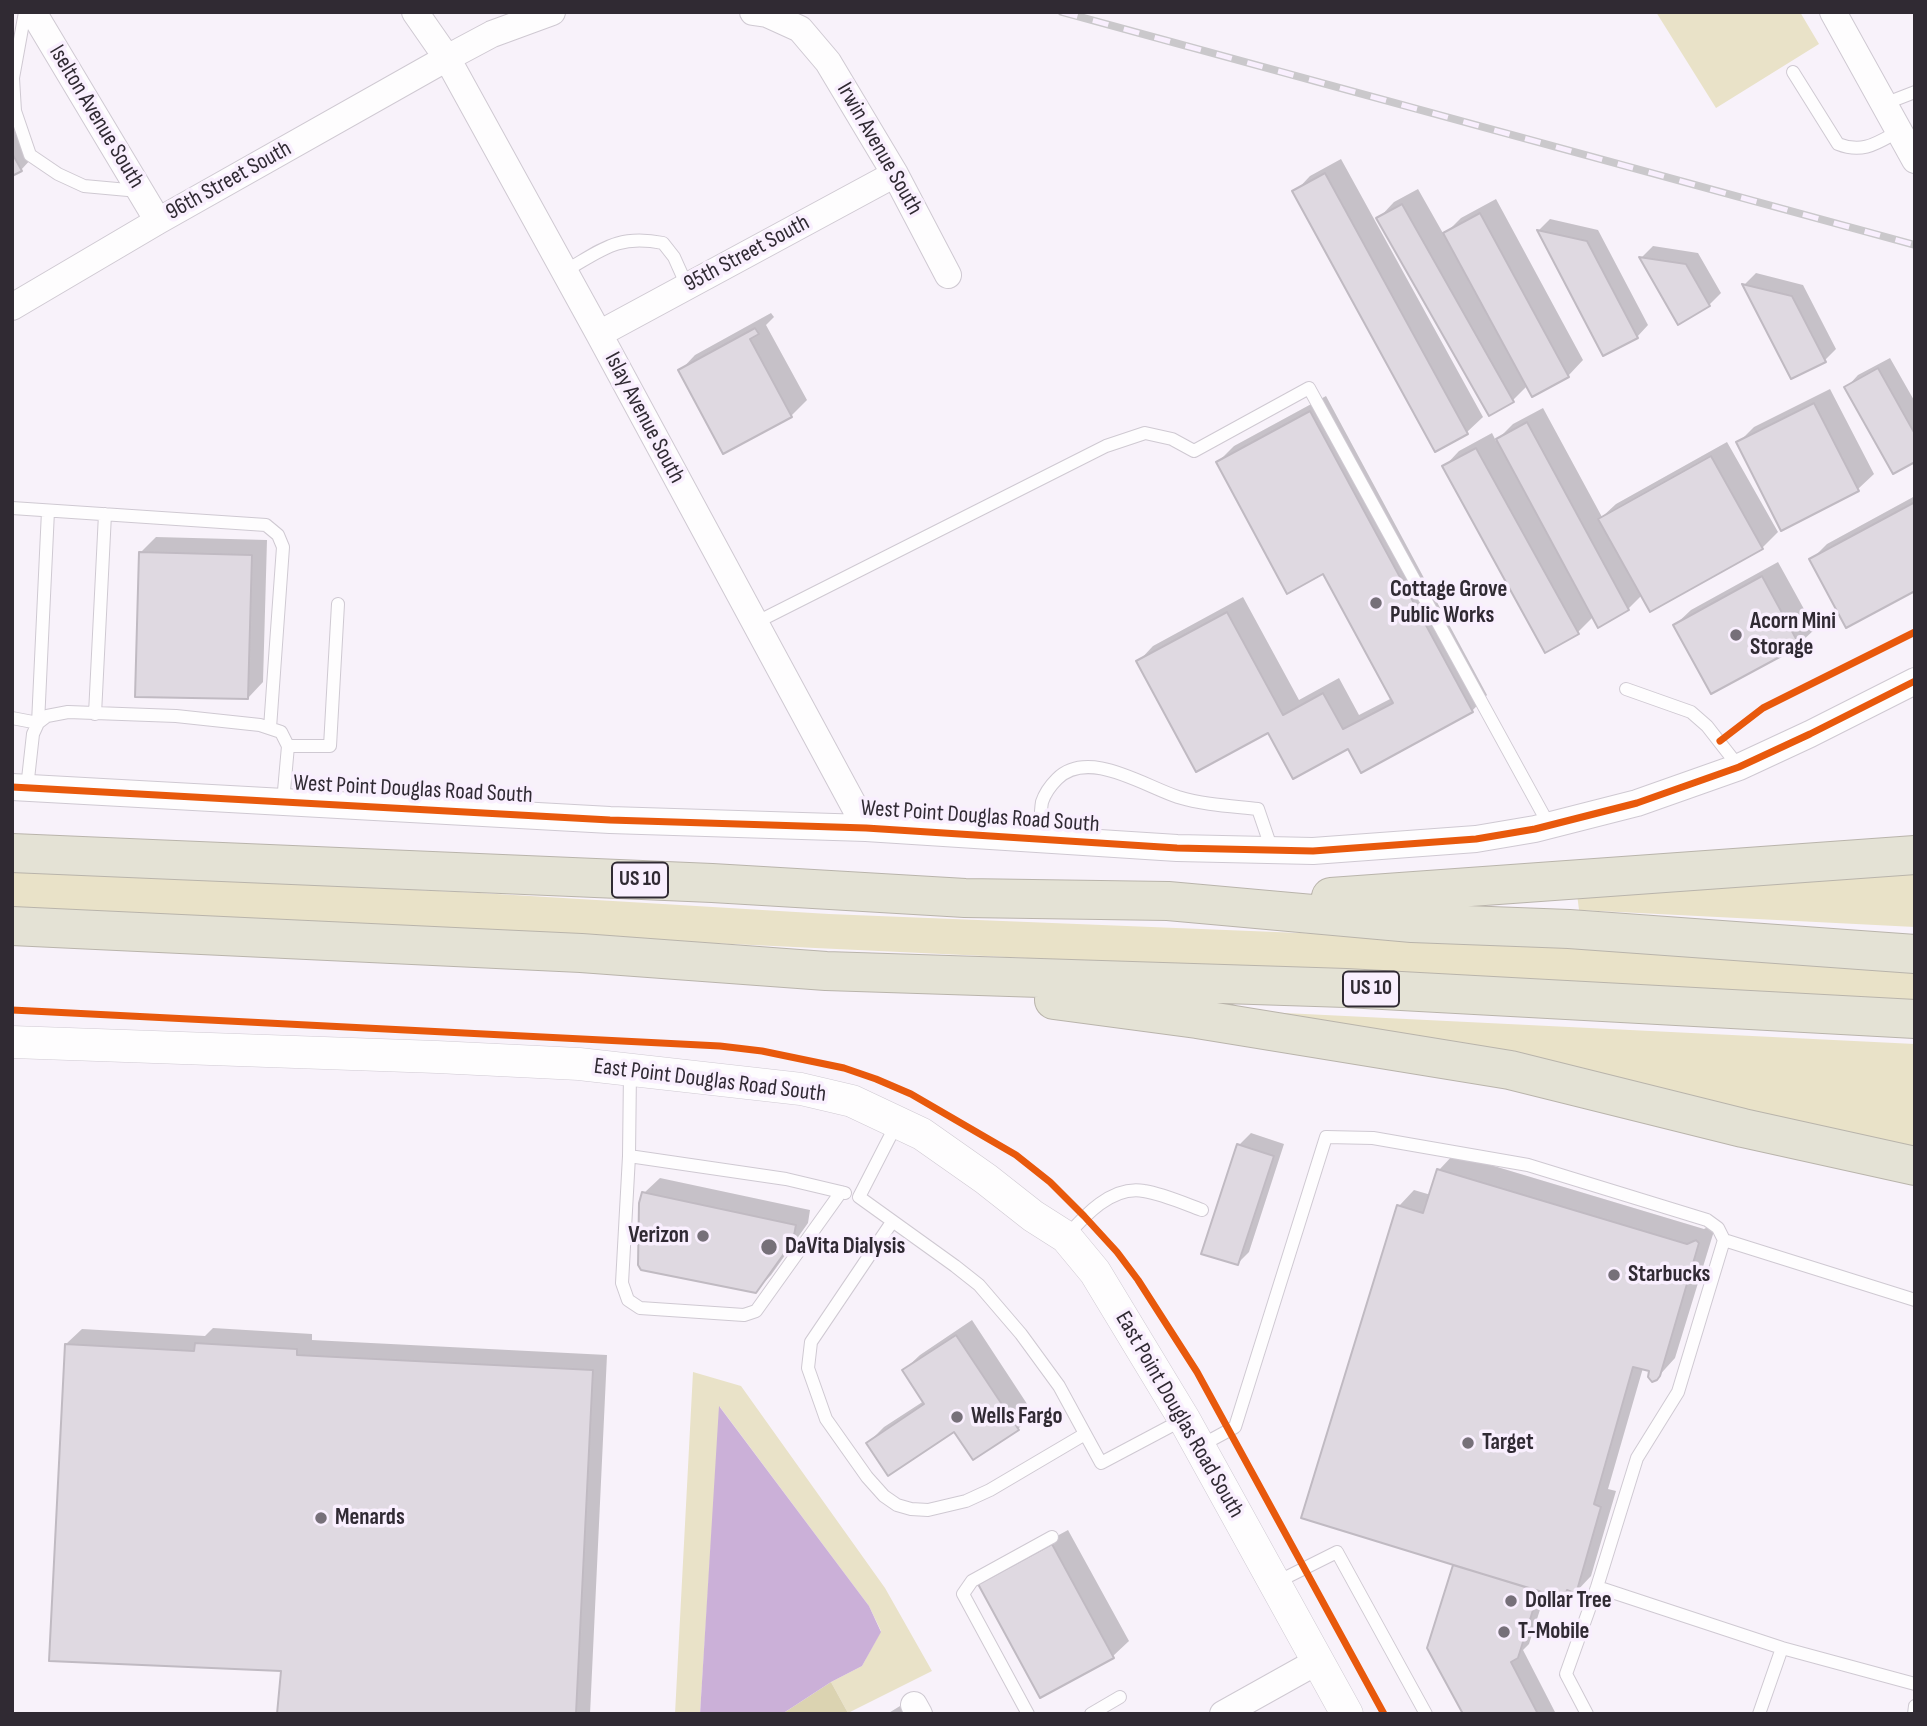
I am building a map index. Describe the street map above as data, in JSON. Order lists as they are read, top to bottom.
{
  "streets": {
    "highway": ["US 10"],
    "street": [
      "Iselton Avenue South",
      "Irwin Avenue South",
      "96th Street South",
      "95th Street South",
      "Islay Avenue South",
      "West Point Douglas Road South",
      "East Point Douglas Road South"
    ]
  },
  "crossings": [
    ["Iselton Avenue South", "96th Street South"],
    ["Irwin Avenue South", "95th Street South"],
    ["96th Street South", "Islay Avenue South"],
    ["95th Street South", "Islay Avenue South"],
    ["Islay Avenue South", "West Point Douglas Road South"]
  ],
  "places": [
    "Cottage Grove Public Works",
    "Acorn Mini Storage",
    "Verizon",
    "DaVita Dialysis",
    "Starbucks",
    "Wells Fargo",
    "Target",
    "Menards",
    "Dollar Tree",
    "T-Mobile"
  ]
}
